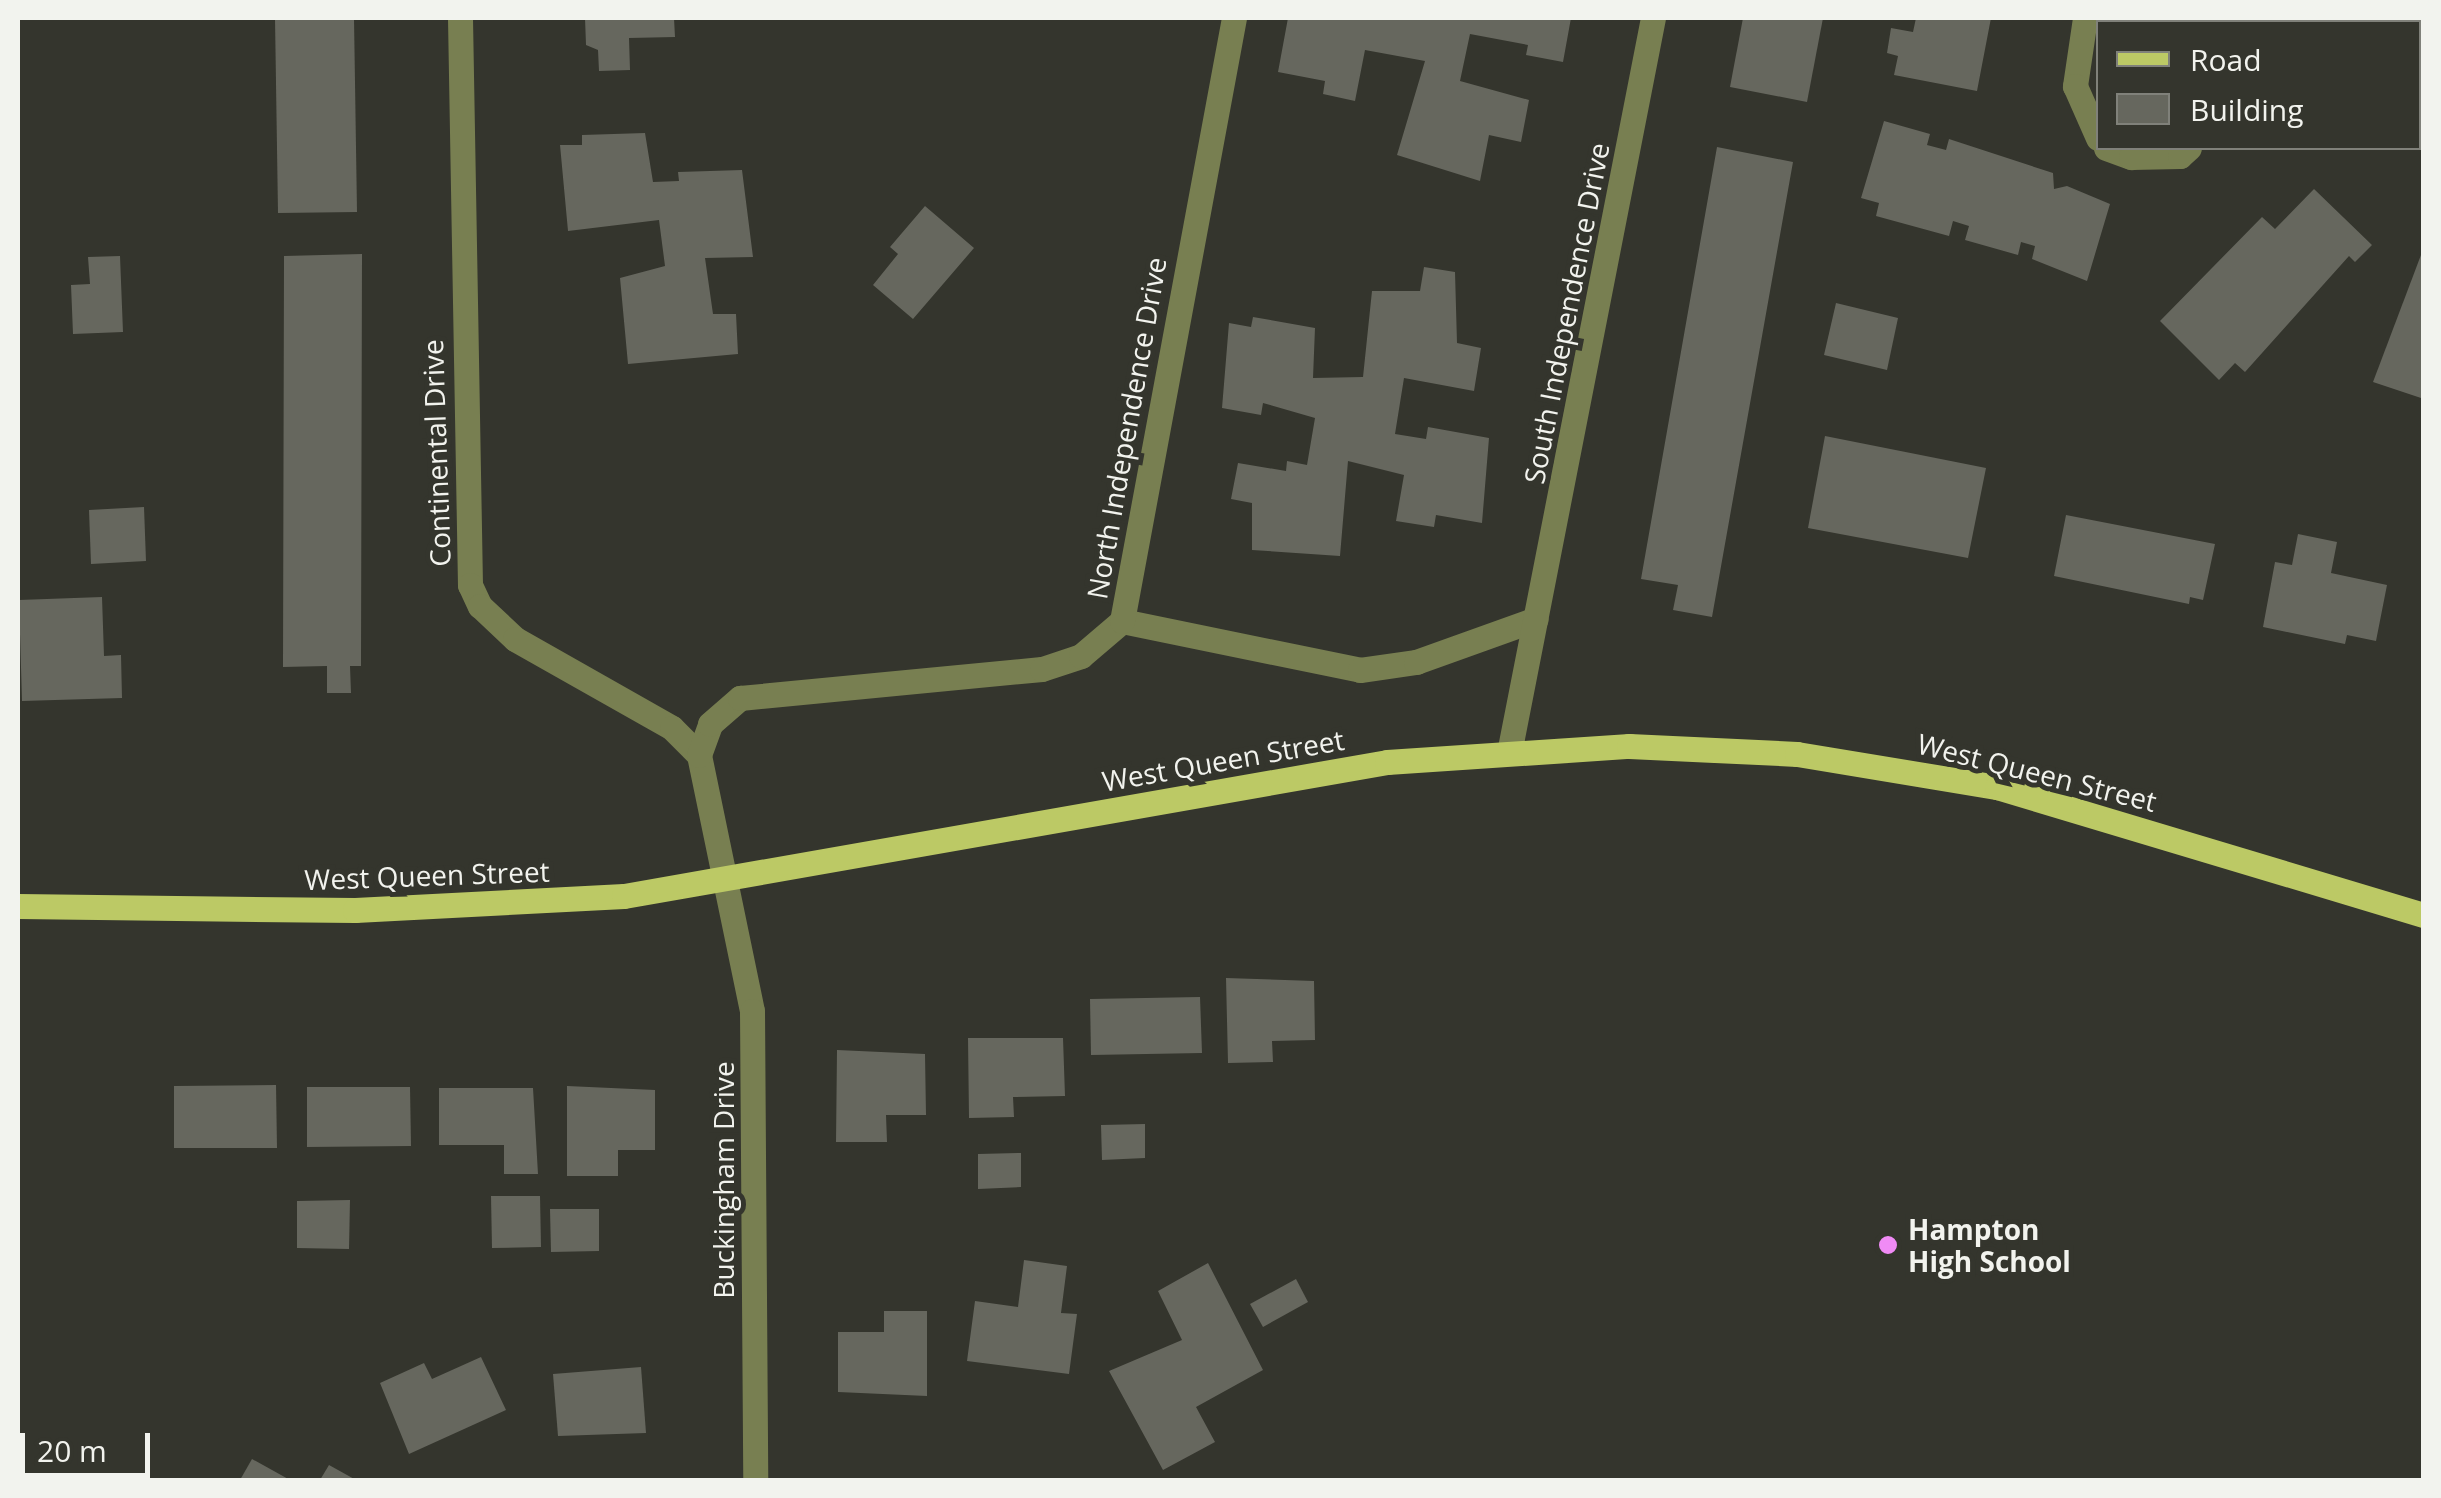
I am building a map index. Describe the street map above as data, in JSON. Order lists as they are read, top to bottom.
{
  "streets": {
    "main road": ["West Queen Street"],
    "street": [
      "South Independence Drive",
      "North Independence Drive",
      "Continental Drive",
      "Buckingham Drive"
    ]
  },
  "crossings": [
    ["South Independence Drive", "West Queen Street"],
    ["North Independence Drive", "Continental Drive"],
    ["West Queen Street", "Buckingham Drive"]
  ],
  "places": ["Hampton High School"],
  "legend": ["Road", "Building"],
  "scale_bar": "20 m"
}
